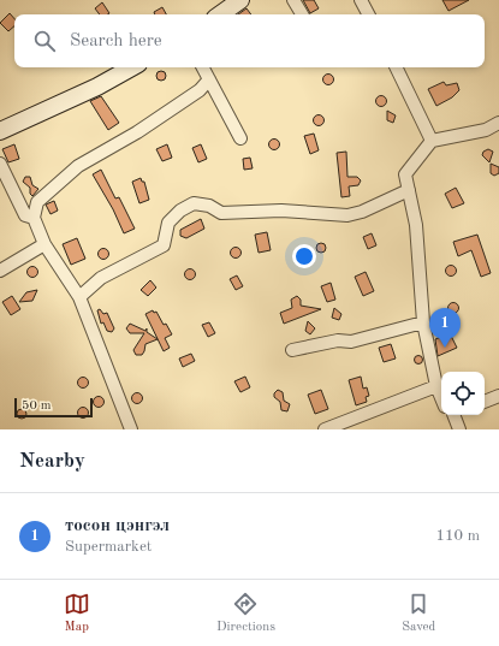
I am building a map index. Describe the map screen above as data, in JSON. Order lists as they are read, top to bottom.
{
  "scale_bar": "50 m",
  "page": {
    "search": "Search here",
    "pins": "1",
    "scale": "50 m",
    "heading": "Nearby",
    "list": [
      {
        "mark": "1",
        "name": "тосон цэнгэл",
        "note": "Supermarket",
        "value": "110 m"
      }
    ],
    "nav": ["Map", "Directions", "Saved"]
  }
}
